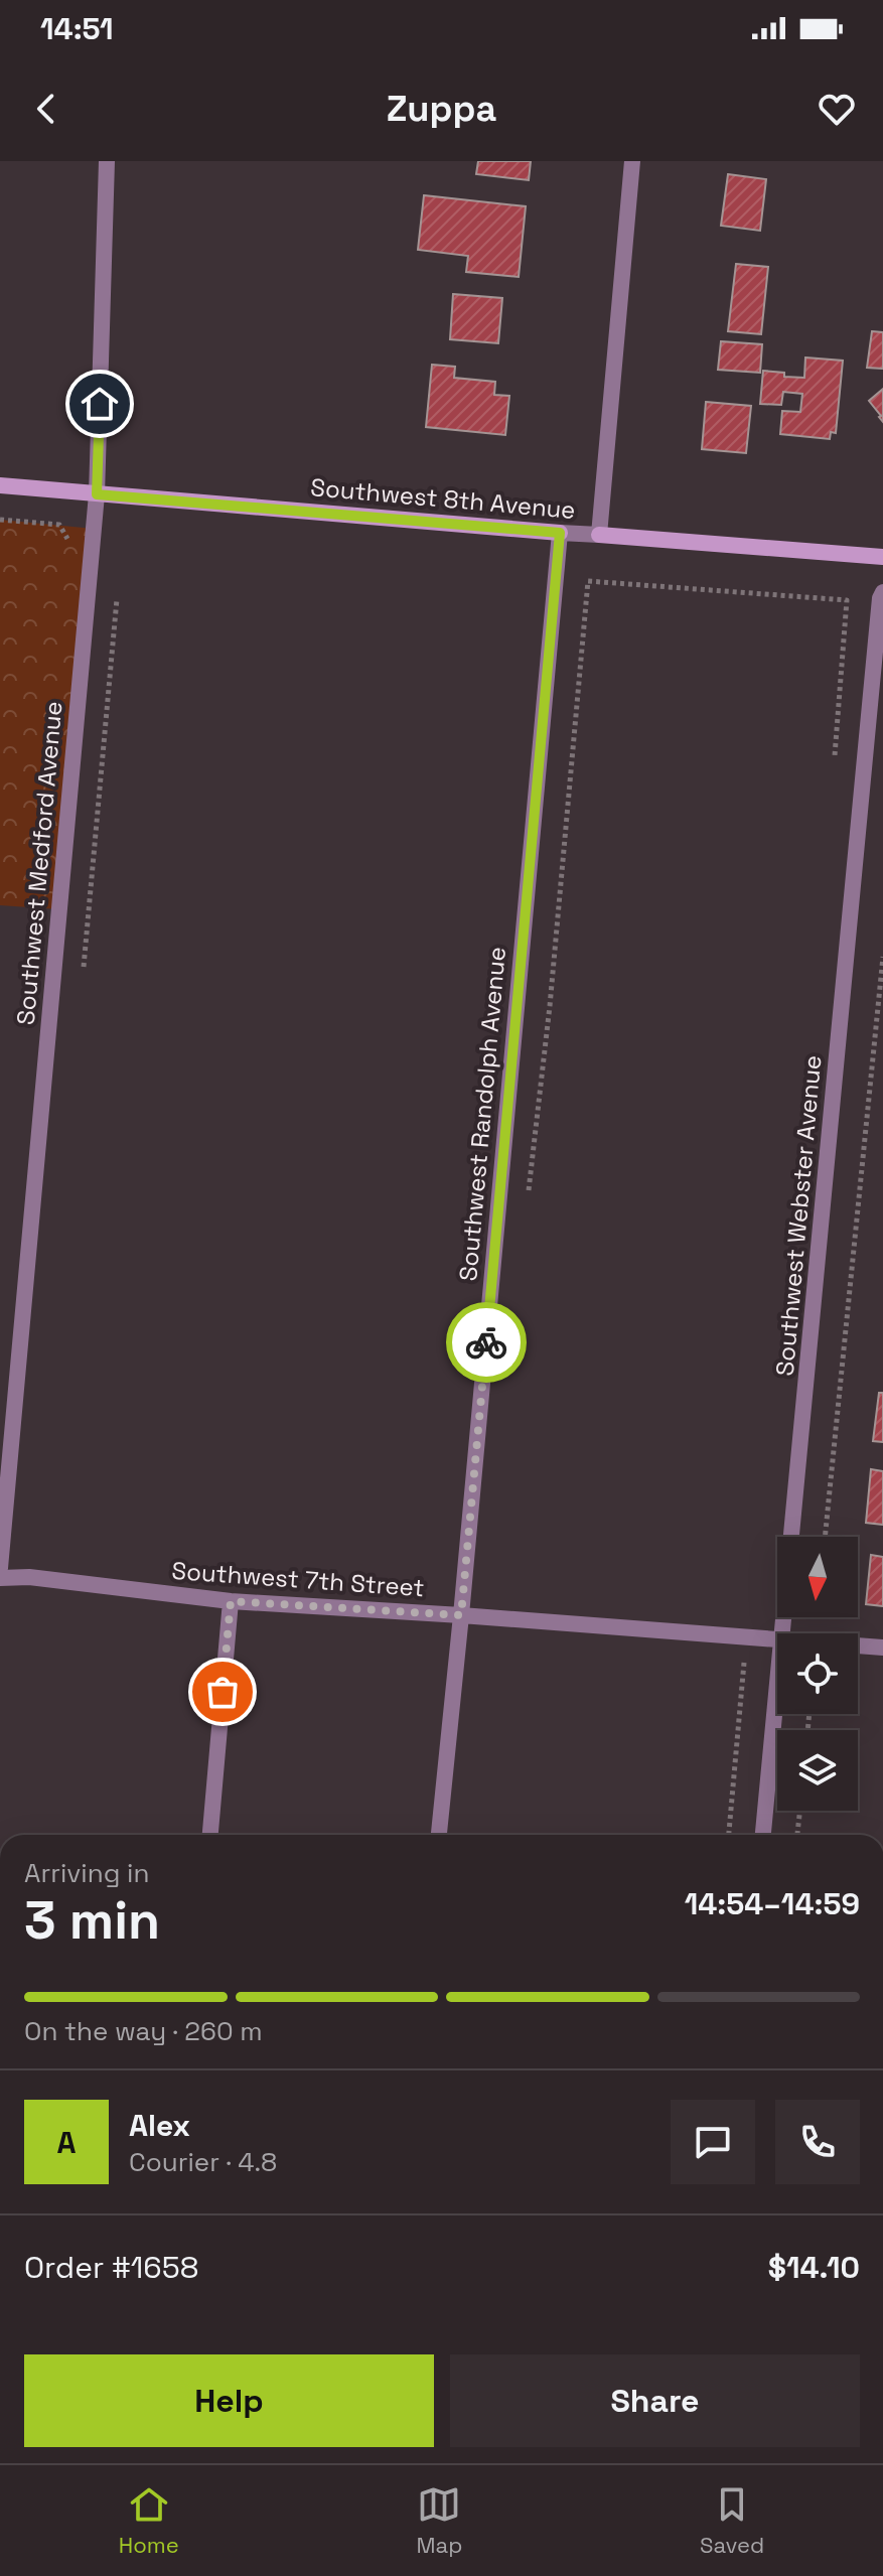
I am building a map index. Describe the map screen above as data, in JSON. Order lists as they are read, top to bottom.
{
  "streets": {
    "street": [
      "Southwest 8th Avenue",
      "Southwest Medford Avenue",
      "Southwest Randolph Avenue",
      "Southwest Webster Avenue",
      "Southwest 7th Street"
    ]
  },
  "crossings": [
    ["Southwest 8th Avenue", "Southwest Medford Avenue"],
    ["Southwest 8th Avenue", "Southwest Randolph Avenue"],
    ["Southwest Randolph Avenue", "Southwest 7th Street"]
  ],
  "north": "bottom",
  "page": {
    "status": "14:51",
    "header": "Zuppa",
    "heading": ["3 min", "Arriving in", "14:54–14:59"],
    "panel": [
      "Alex",
      "Courier · 4.8",
      "Order #1658",
      "$14.10"
    ],
    "bar": "On the way · 260 m",
    "round": "A",
    "buttons": ["Help", "Share"],
    "tabs": ["Home", "Map", "Saved"]
  }
}
